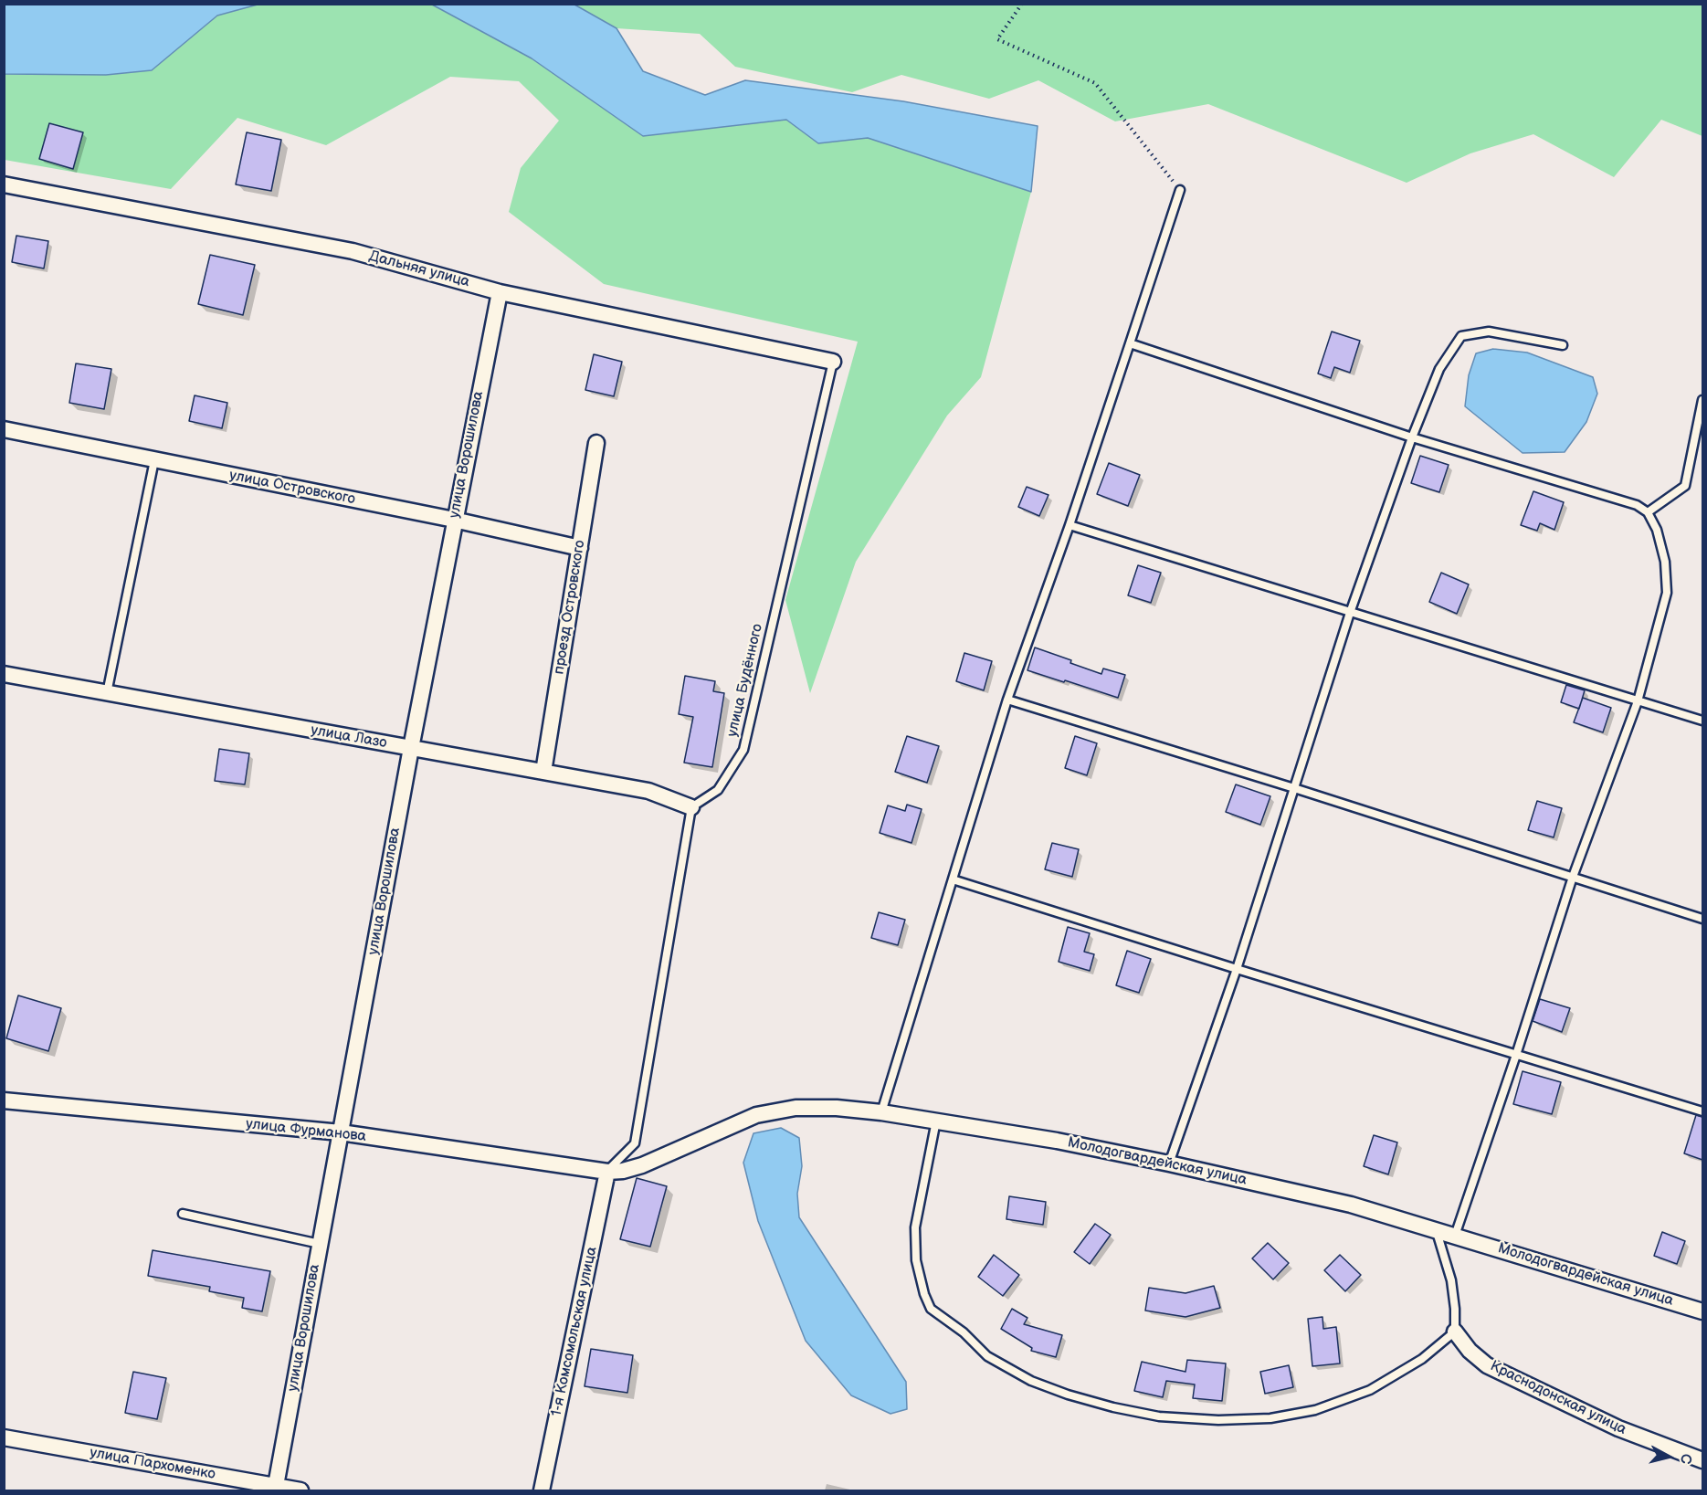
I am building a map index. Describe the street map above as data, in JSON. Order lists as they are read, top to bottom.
{
  "streets": {
    "street": [
      "Дальняя улица",
      "улица Ворошилова",
      "улица Островского",
      "проезд Островского",
      "улица Лазо",
      "улица Фурманова",
      "Молодогвардейская улица",
      "1-я Комсомольская улица",
      "Краснодонская улица",
      "улица Пархоменко"
    ],
    "lane": ["улица Будённого"]
  },
  "crossings": [
    ["Дальняя улица", "улица Ворошилова"],
    ["Дальняя улица", "улица Будённого"],
    ["улица Ворошилова", "улица Островского"],
    ["улица Ворошилова", "улица Лазо"],
    ["улица Ворошилова", "улица Фурманова"],
    ["улица Ворошилова", "улица Пархоменко"],
    ["улица Островского", "проезд Островского"],
    ["проезд Островского", "улица Лазо"],
    ["улица Будённого", "улица Лазо"],
    ["улица Фурманова", "Молодогвардейская улица"],
    ["улица Фурманова", "1-я Комсомольская улица"],
    ["Молодогвардейская улица", "1-я Комсомольская улица"]
  ],
  "north": "right"
}
